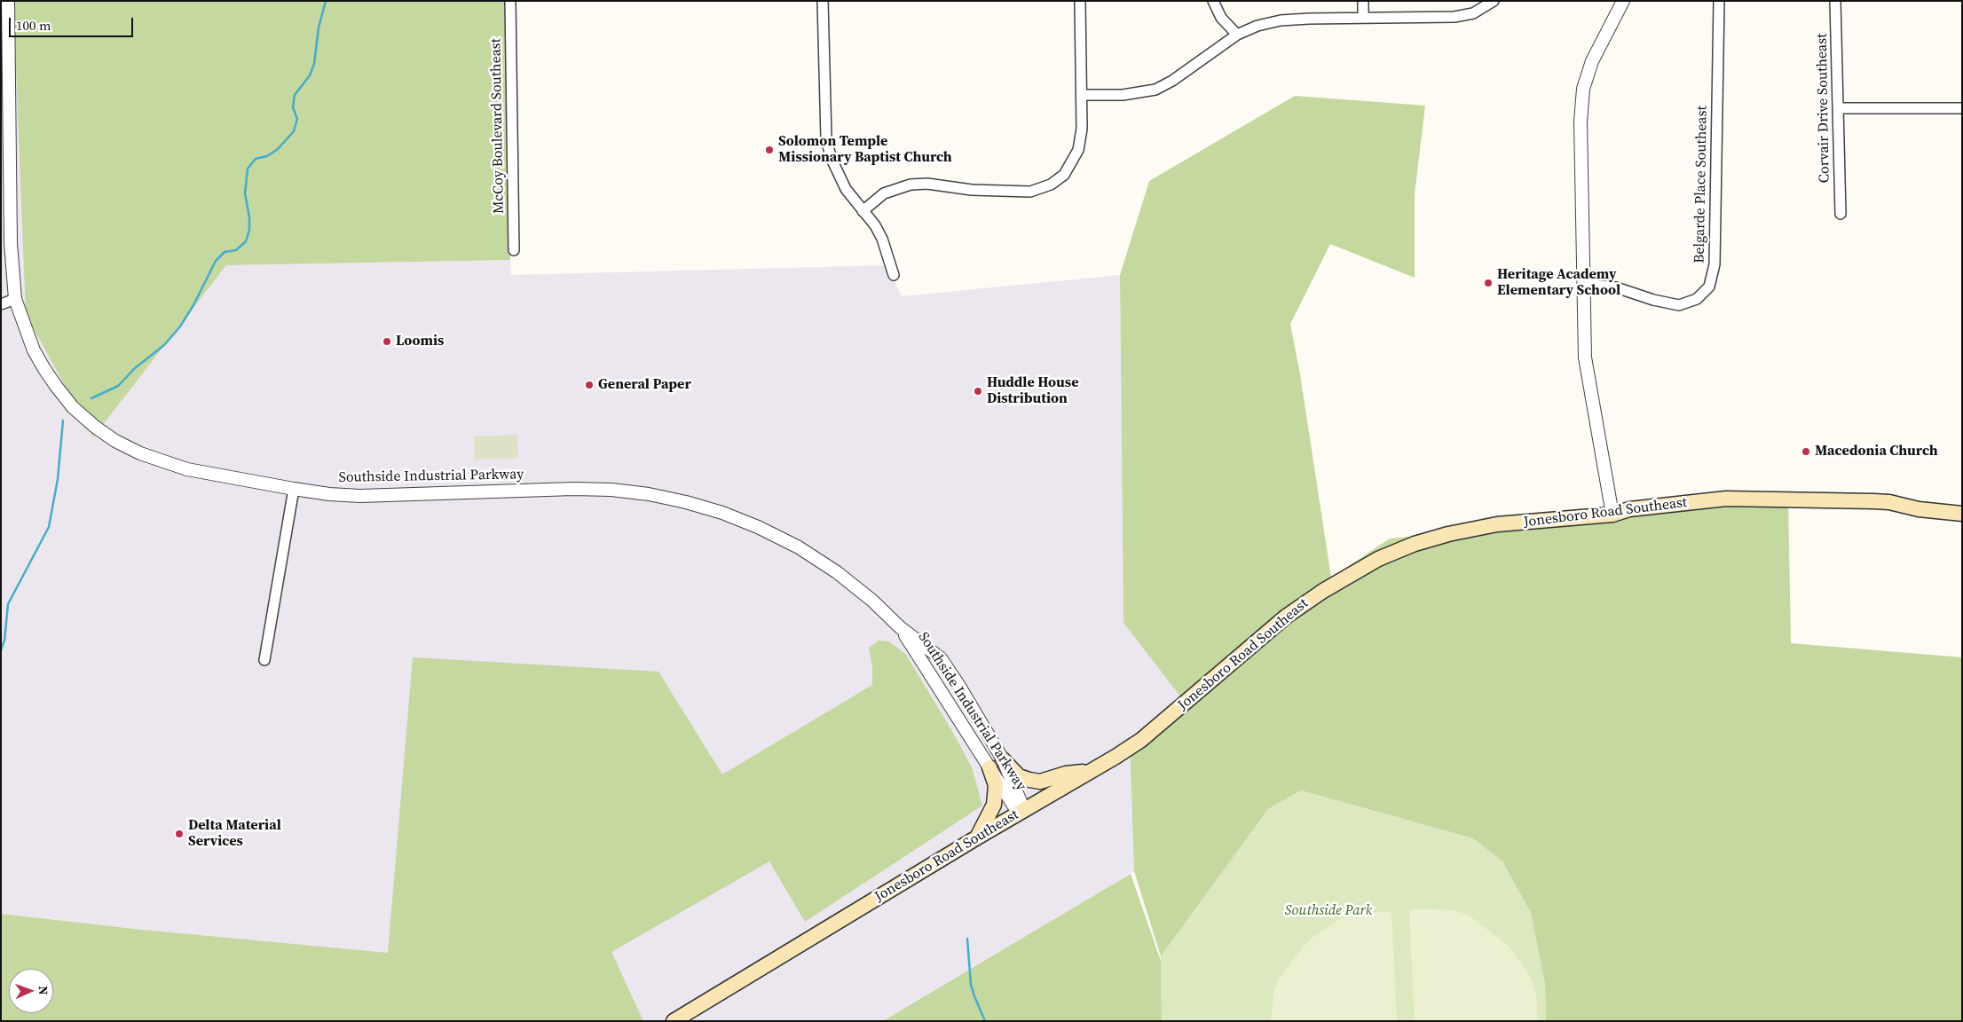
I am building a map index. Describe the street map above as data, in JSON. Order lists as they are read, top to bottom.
{
  "streets": {
    "main road": ["Jonesboro Road Southeast"],
    "street": [
      "Corvair Drive Southeast",
      "McCoy Boulevard Southeast",
      "Belgarde Place Southeast",
      "Southside Industrial Parkway"
    ]
  },
  "crossings": [
    ["Southside Industrial Parkway", "Jonesboro Road Southeast"]
  ],
  "parks": ["Southside Park"],
  "places": [
    "Solomon Temple Missionary Baptist Church",
    "Heritage Academy Elementary School",
    "Loomis",
    "General Paper",
    "Huddle House Distribution",
    "Macedonia Church",
    "Delta Material Services"
  ],
  "scale_bar": "100 m",
  "north": "right"
}
